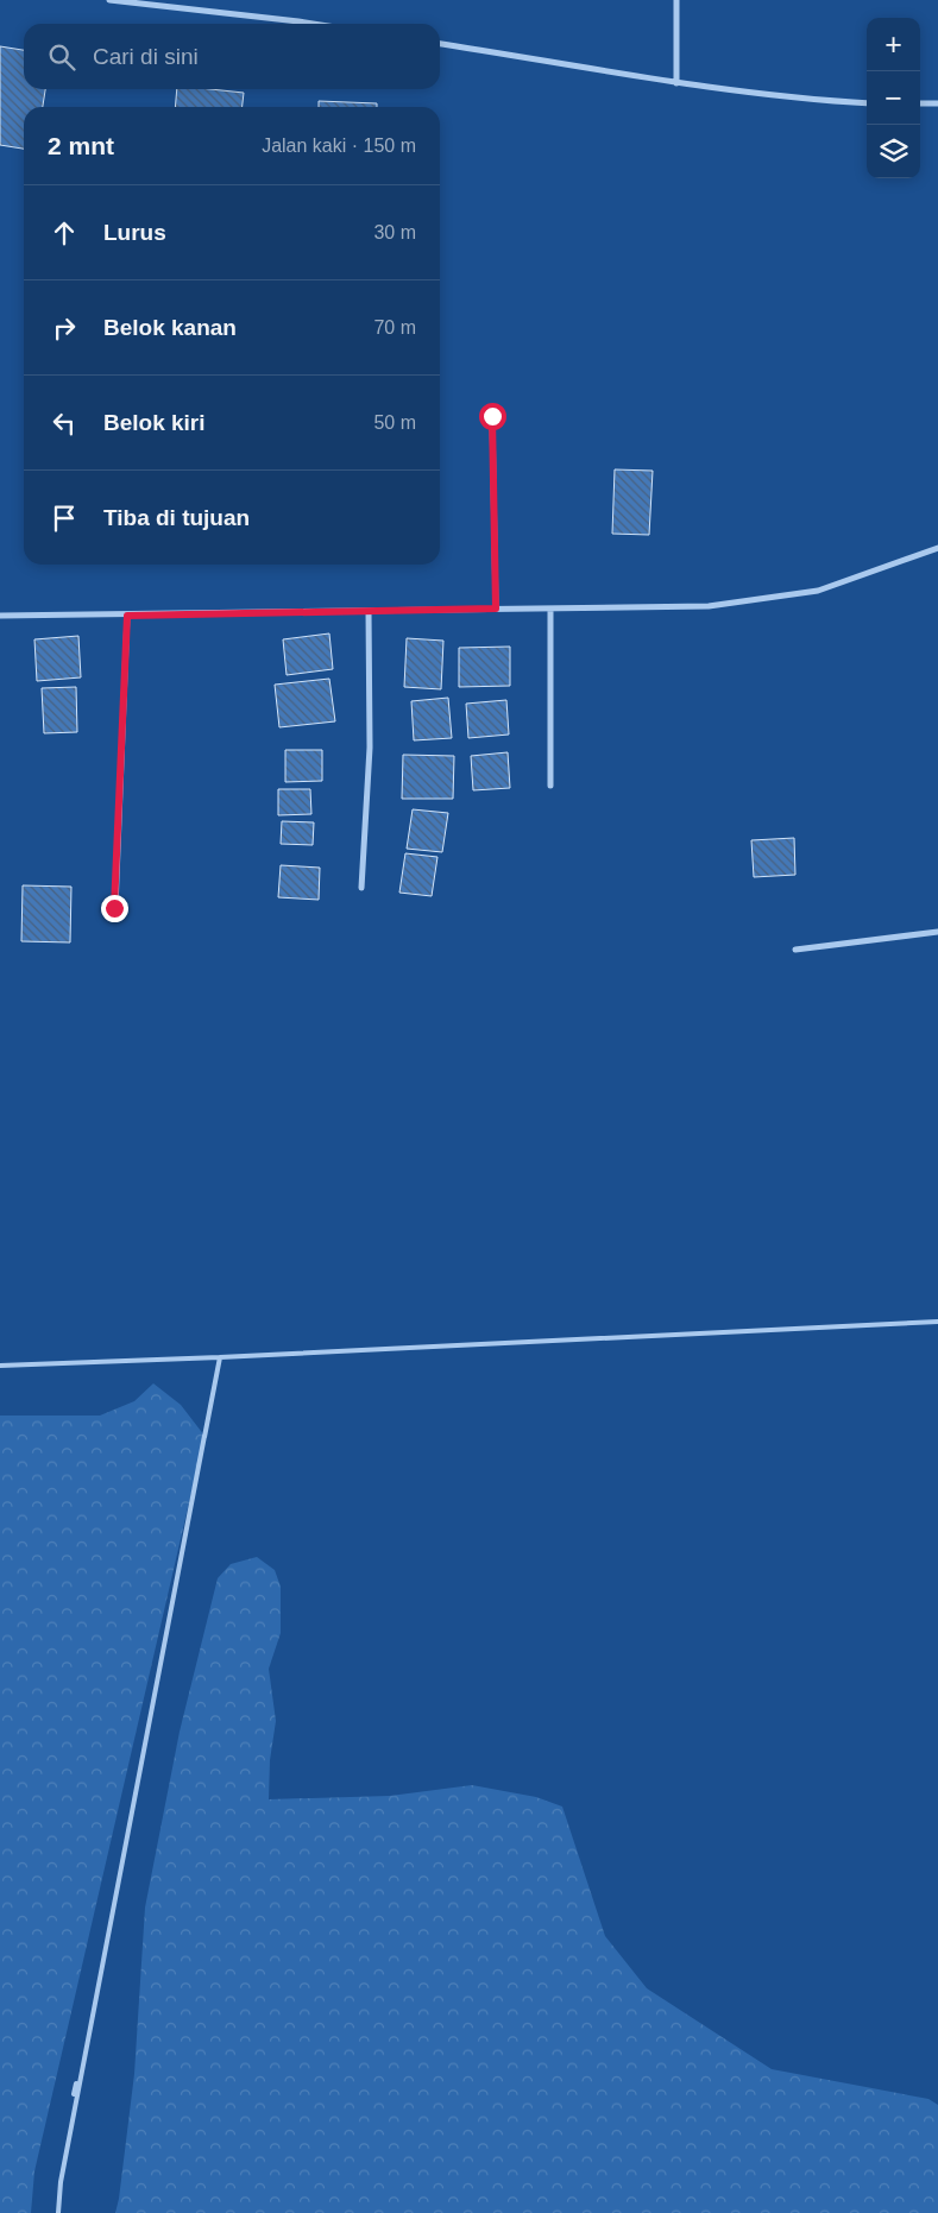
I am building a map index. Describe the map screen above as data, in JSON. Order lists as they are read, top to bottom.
{
  "page": {
    "map_buttons": ["+", "−"],
    "search": "Cari di sini",
    "heading": ["2 mnt", "Jalan kaki · 150 m"],
    "list": [
      ["Lurus", "30 m"],
      ["Belok kanan", "70 m"],
      ["Belok kiri", "50 m"],
      "Tiba di tujuan"
    ]
  }
}
